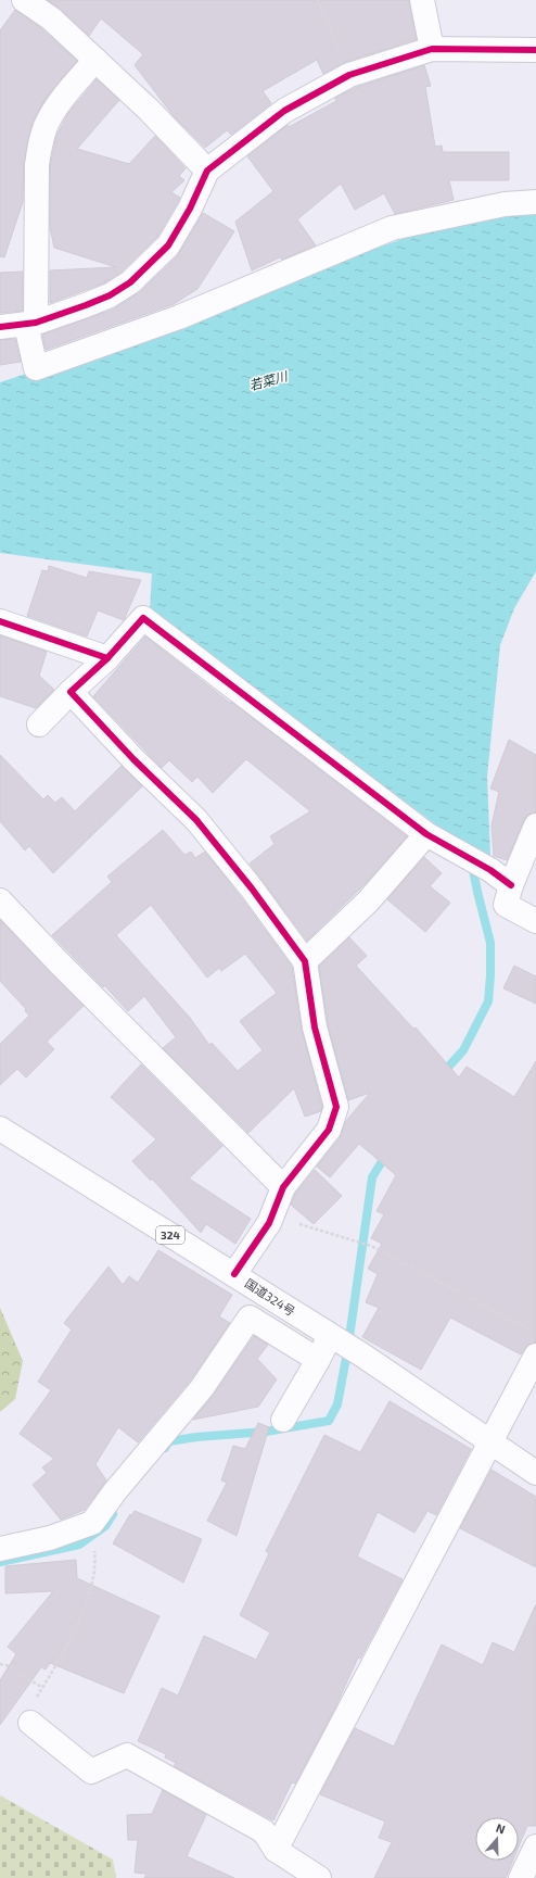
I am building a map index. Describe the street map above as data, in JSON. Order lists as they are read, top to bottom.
{
  "streets": {
    "main road": ["324", "国道324号"]
  },
  "water": ["若菜川"],
  "north": "top"
}
